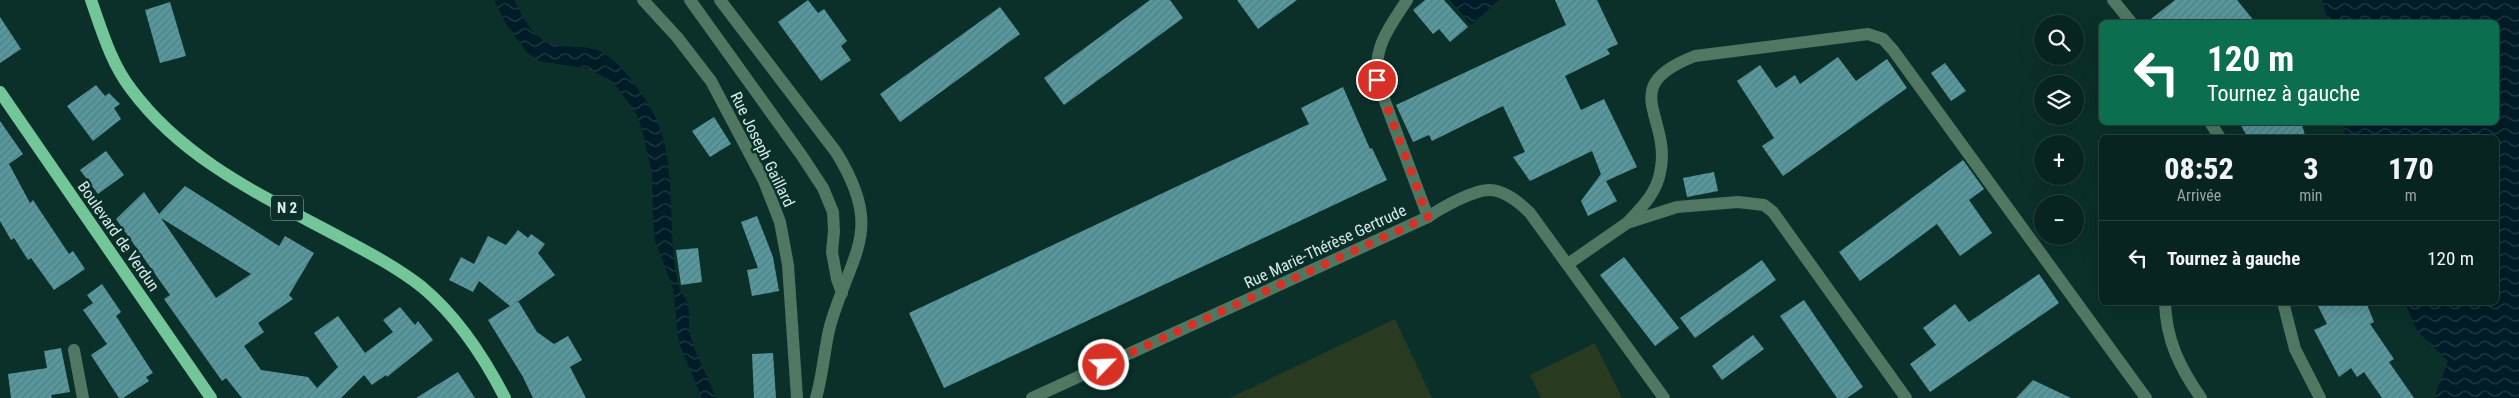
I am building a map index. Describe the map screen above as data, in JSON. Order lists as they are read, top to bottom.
{
  "streets": {
    "main road": ["N 2", "Boulevard de Verdun"],
    "street": ["Rue Joseph Gaillard", "Rue Marie-Thérèse Gertrude"]
  },
  "page": {
    "map_buttons": ["+", "−"],
    "turn": ["120 m", "Tournez à gauche"],
    "eta": [
      "08:52",
      "Arrivée",
      "3",
      "min",
      "170",
      "m"
    ],
    "list": [
      {
        "name": "Tournez à gauche",
        "value": "120 m"
      }
    ]
  }
}
